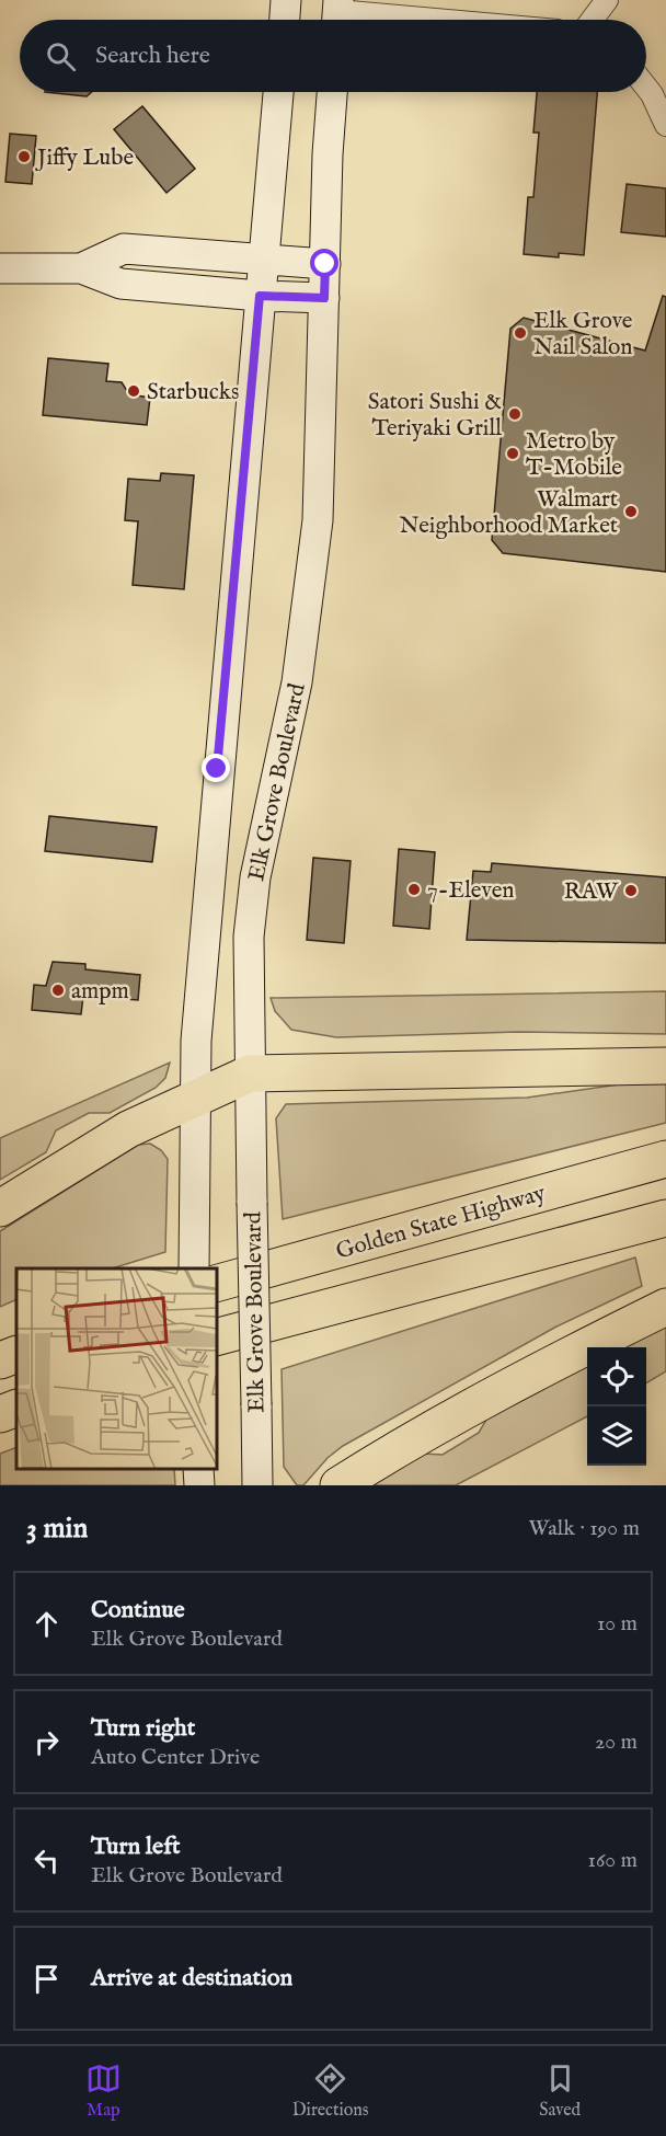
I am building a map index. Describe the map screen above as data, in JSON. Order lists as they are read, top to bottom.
{
  "streets": {
    "highway": ["Golden State Highway"],
    "main road": ["Elk Grove Boulevard"]
  },
  "places": [
    "Jiffy Lube",
    "Elk Grove Nail Salon",
    "Starbucks",
    "Satori Sushi & Teriyaki Grill",
    "Metro by T-Mobile",
    "Walmart Neighborhood Market",
    "7-Eleven",
    "RAW",
    "ampm"
  ],
  "page": {
    "search": "Search here",
    "heading": ["3 min", "Walk · 190 m"],
    "list": [
      ["Continue", "Elk Grove Boulevard", "10 m"],
      ["Turn right", "Auto Center Drive", "20 m"],
      ["Turn left", "Elk Grove Boulevard", "160 m"],
      "Arrive at destination"
    ],
    "nav": ["Map", "Directions", "Saved"]
  }
}
